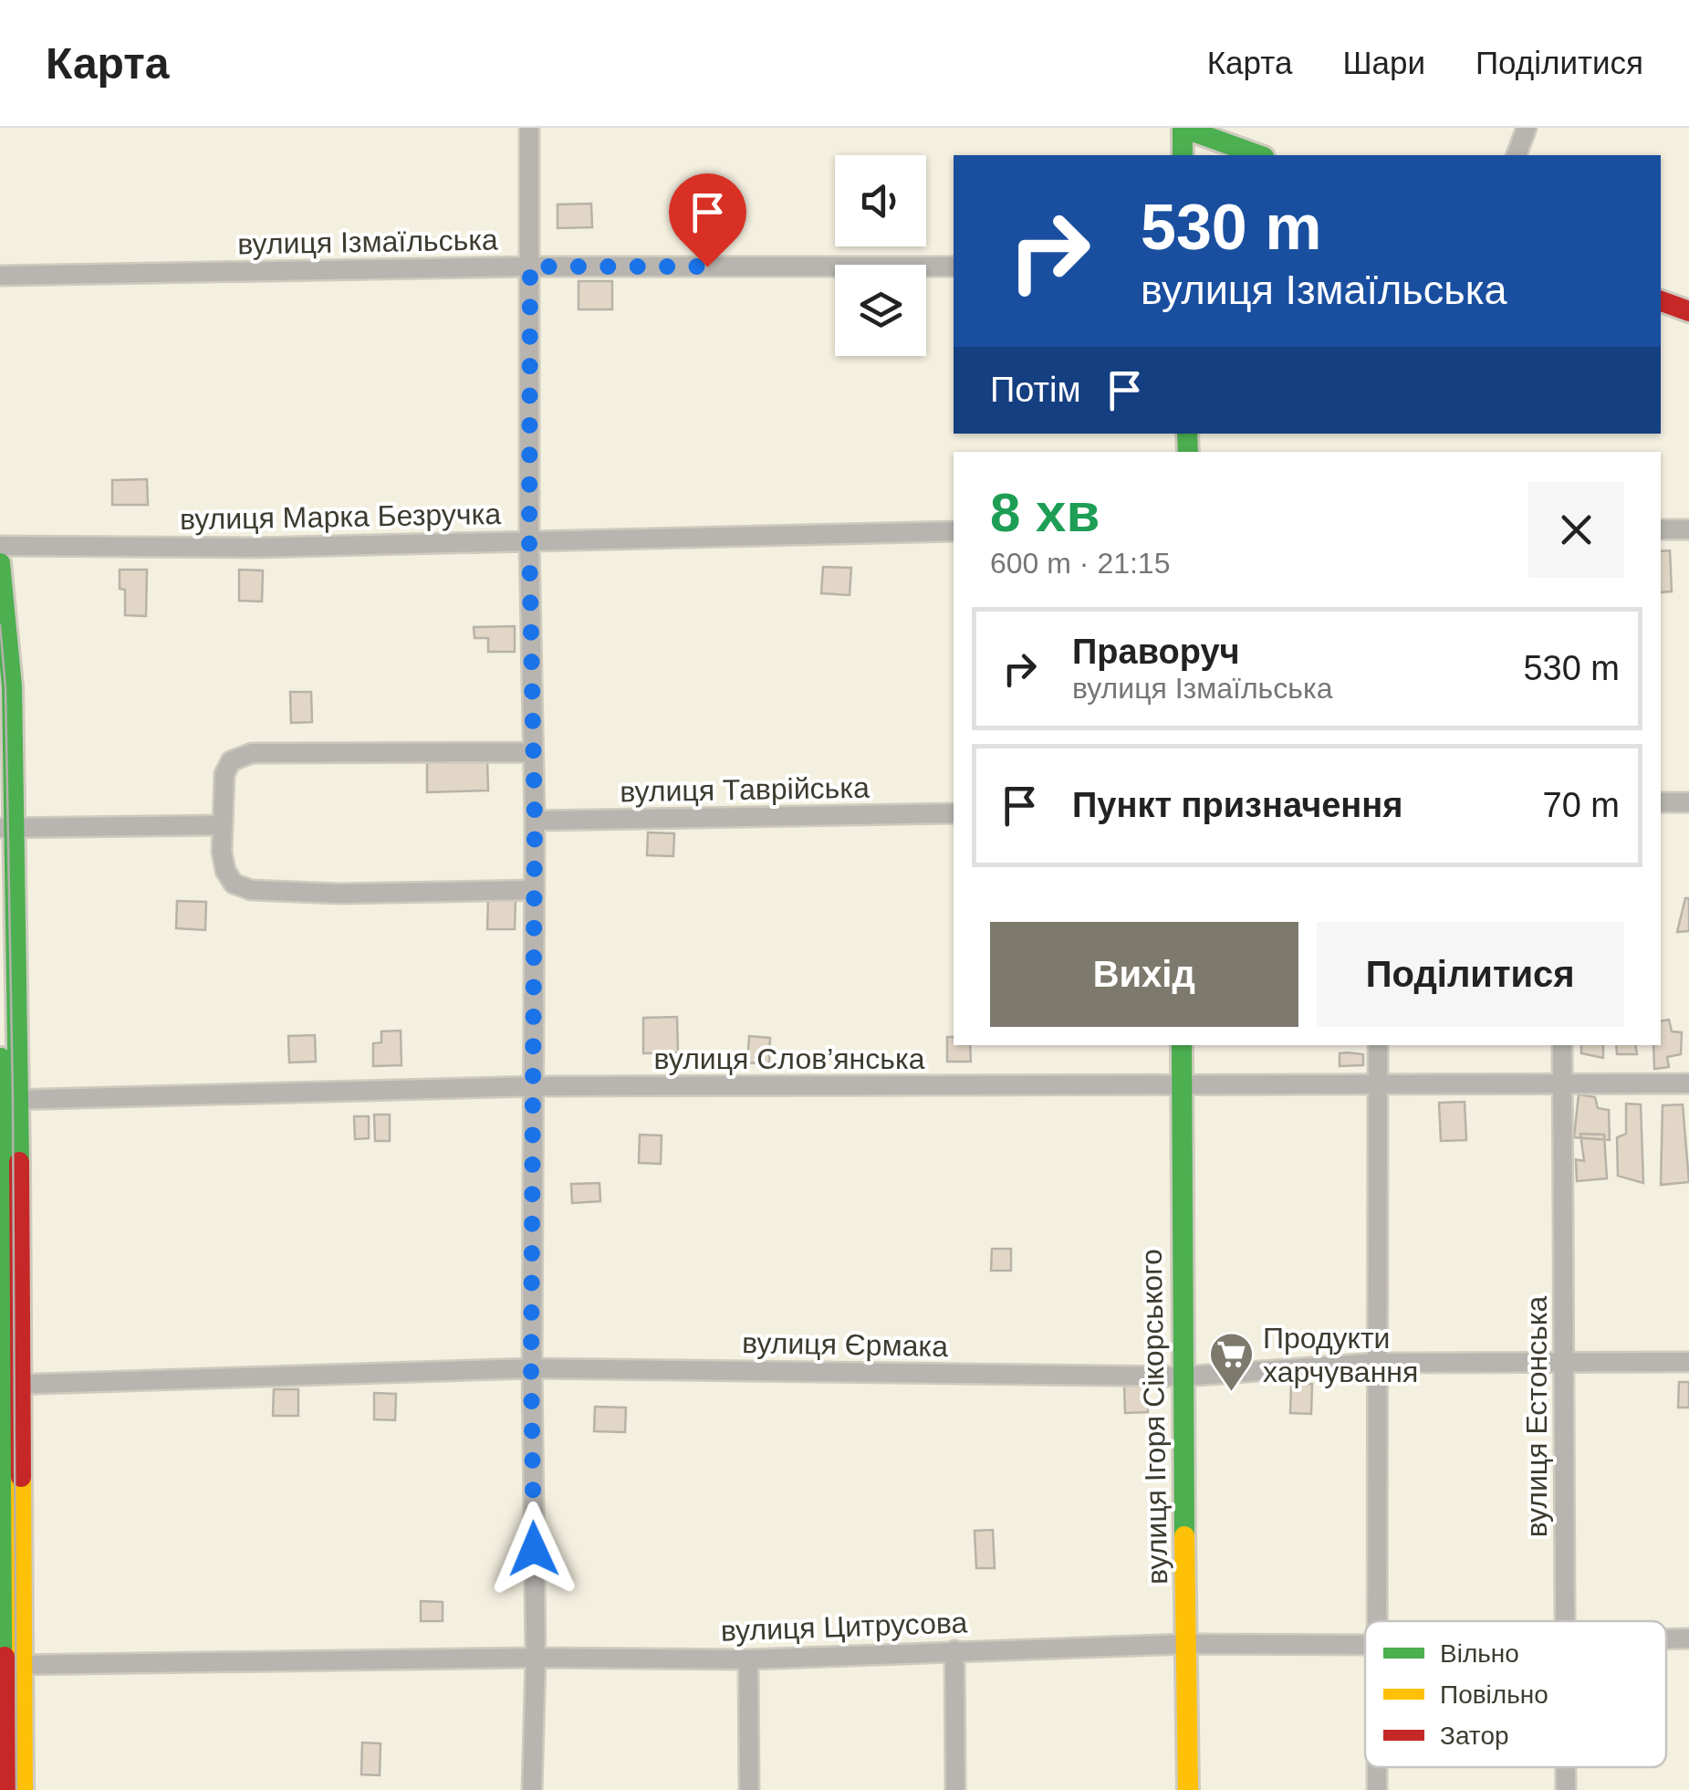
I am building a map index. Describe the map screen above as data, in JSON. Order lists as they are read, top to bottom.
{
  "streets": {
    "street": [
      "вулиця Ізмаїльська",
      "вулиця Марка Безручка",
      "вулиця Таврійська",
      "вулиця Слов’янська",
      "вулиця Єрмака",
      "вулиця Ігоря Сікорського",
      "вулиця Естонська",
      "вулиця Цитрусова"
    ]
  },
  "crossings": [
    ["вулиця Слов’янська", "вулиця Ігоря Сікорського"],
    ["вулиця Слов’янська", "вулиця Естонська"],
    ["вулиця Єрмака", "вулиця Ігоря Сікорського"],
    ["вулиця Єрмака", "вулиця Естонська"],
    ["вулиця Ігоря Сікорського", "вулиця Цитрусова"]
  ],
  "places": {
    "supermarket": ["Продукти харчування"]
  },
  "legend": ["Вільно", "Повільно", "Затор"],
  "page": {
    "header": "Карта",
    "nav": ["Карта", "Шари", "Поділитися"],
    "turn": ["530 m", "вулиця Ізмаїльська"],
    "then": "Потім",
    "heading": ["8 хв", "600 m · 21:15"],
    "list": [
      {
        "name": "Праворуч",
        "note": "вулиця Ізмаїльська",
        "value": "530 m"
      },
      {
        "name": "Пункт призначення",
        "value": "70 m"
      }
    ],
    "buttons": ["Вихід", "Поділитися"]
  }
}
